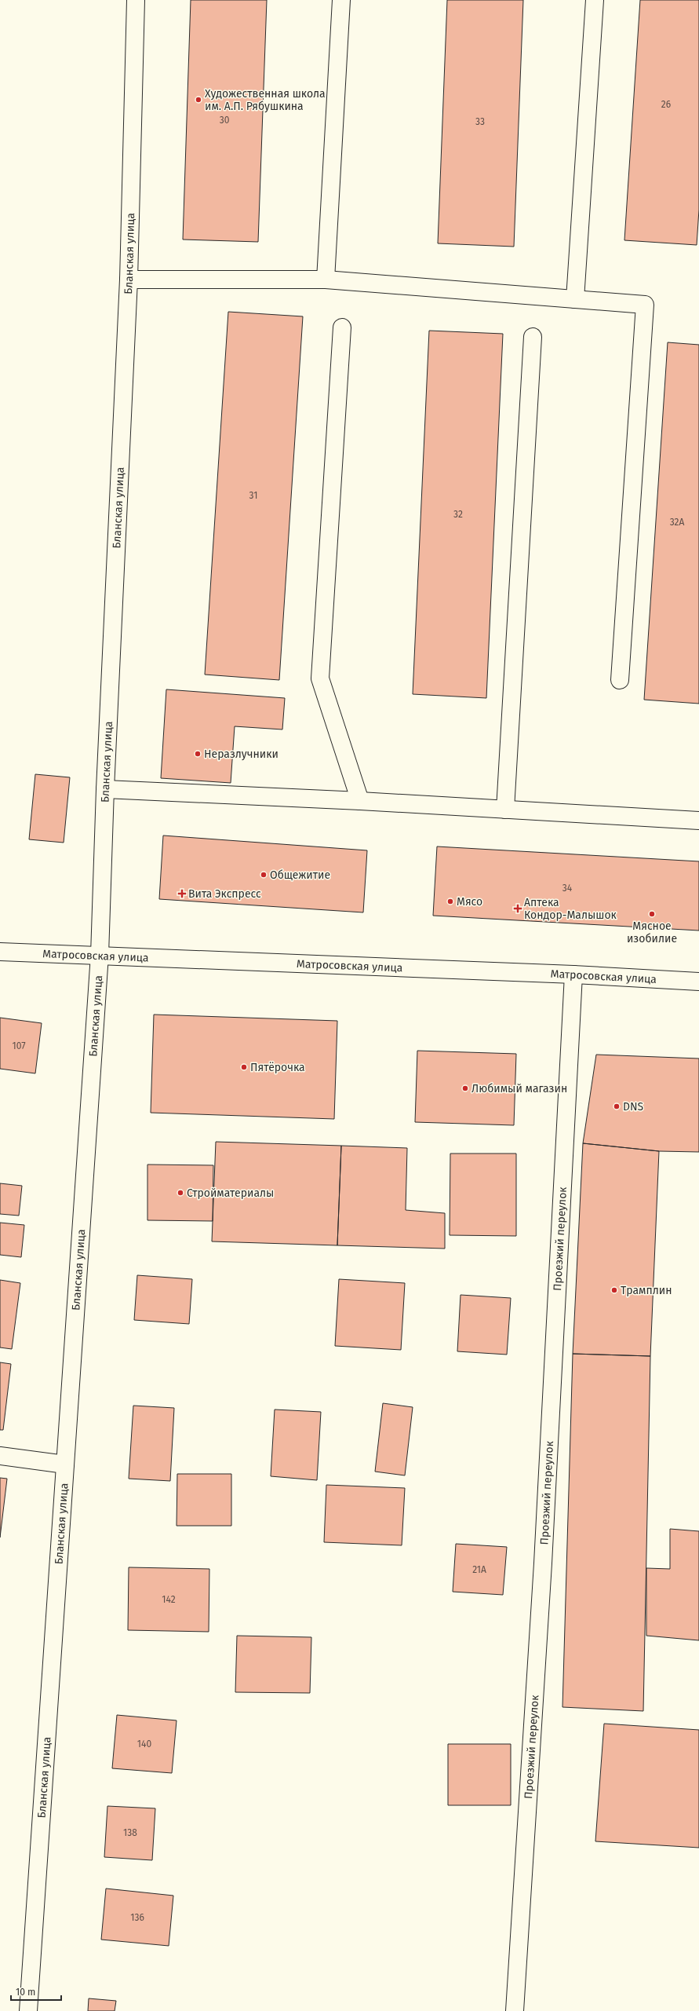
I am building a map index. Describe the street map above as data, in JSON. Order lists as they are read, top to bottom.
{
  "streets": {
    "main road": ["Бланская улица", "Матросовская улица", "Проезжий переулок"]
  },
  "crossings": [
    ["Бланская улица", "Матросовская улица"],
    ["Матросовская улица", "Проезжий переулок"]
  ],
  "places": {
    "other": [
      "Художественная школа им. А.П. Рябушкина",
      "Неразлучники",
      "Общежитие",
      "Мясо",
      "Мясное изобилие",
      "Пятёрочка",
      "Любимый магазин",
      "DNS",
      "Стройматериалы",
      "Трамплин"
    ],
    "health": ["Вита Экспресс", "Аптека Кондор-Малышок"]
  },
  "house_numbers": [
    "26",
    "30",
    "33",
    "31",
    "32",
    "32А",
    "34",
    "107",
    "21А",
    "142",
    "140",
    "138",
    "136"
  ],
  "scale_bar": "10 m"
}
